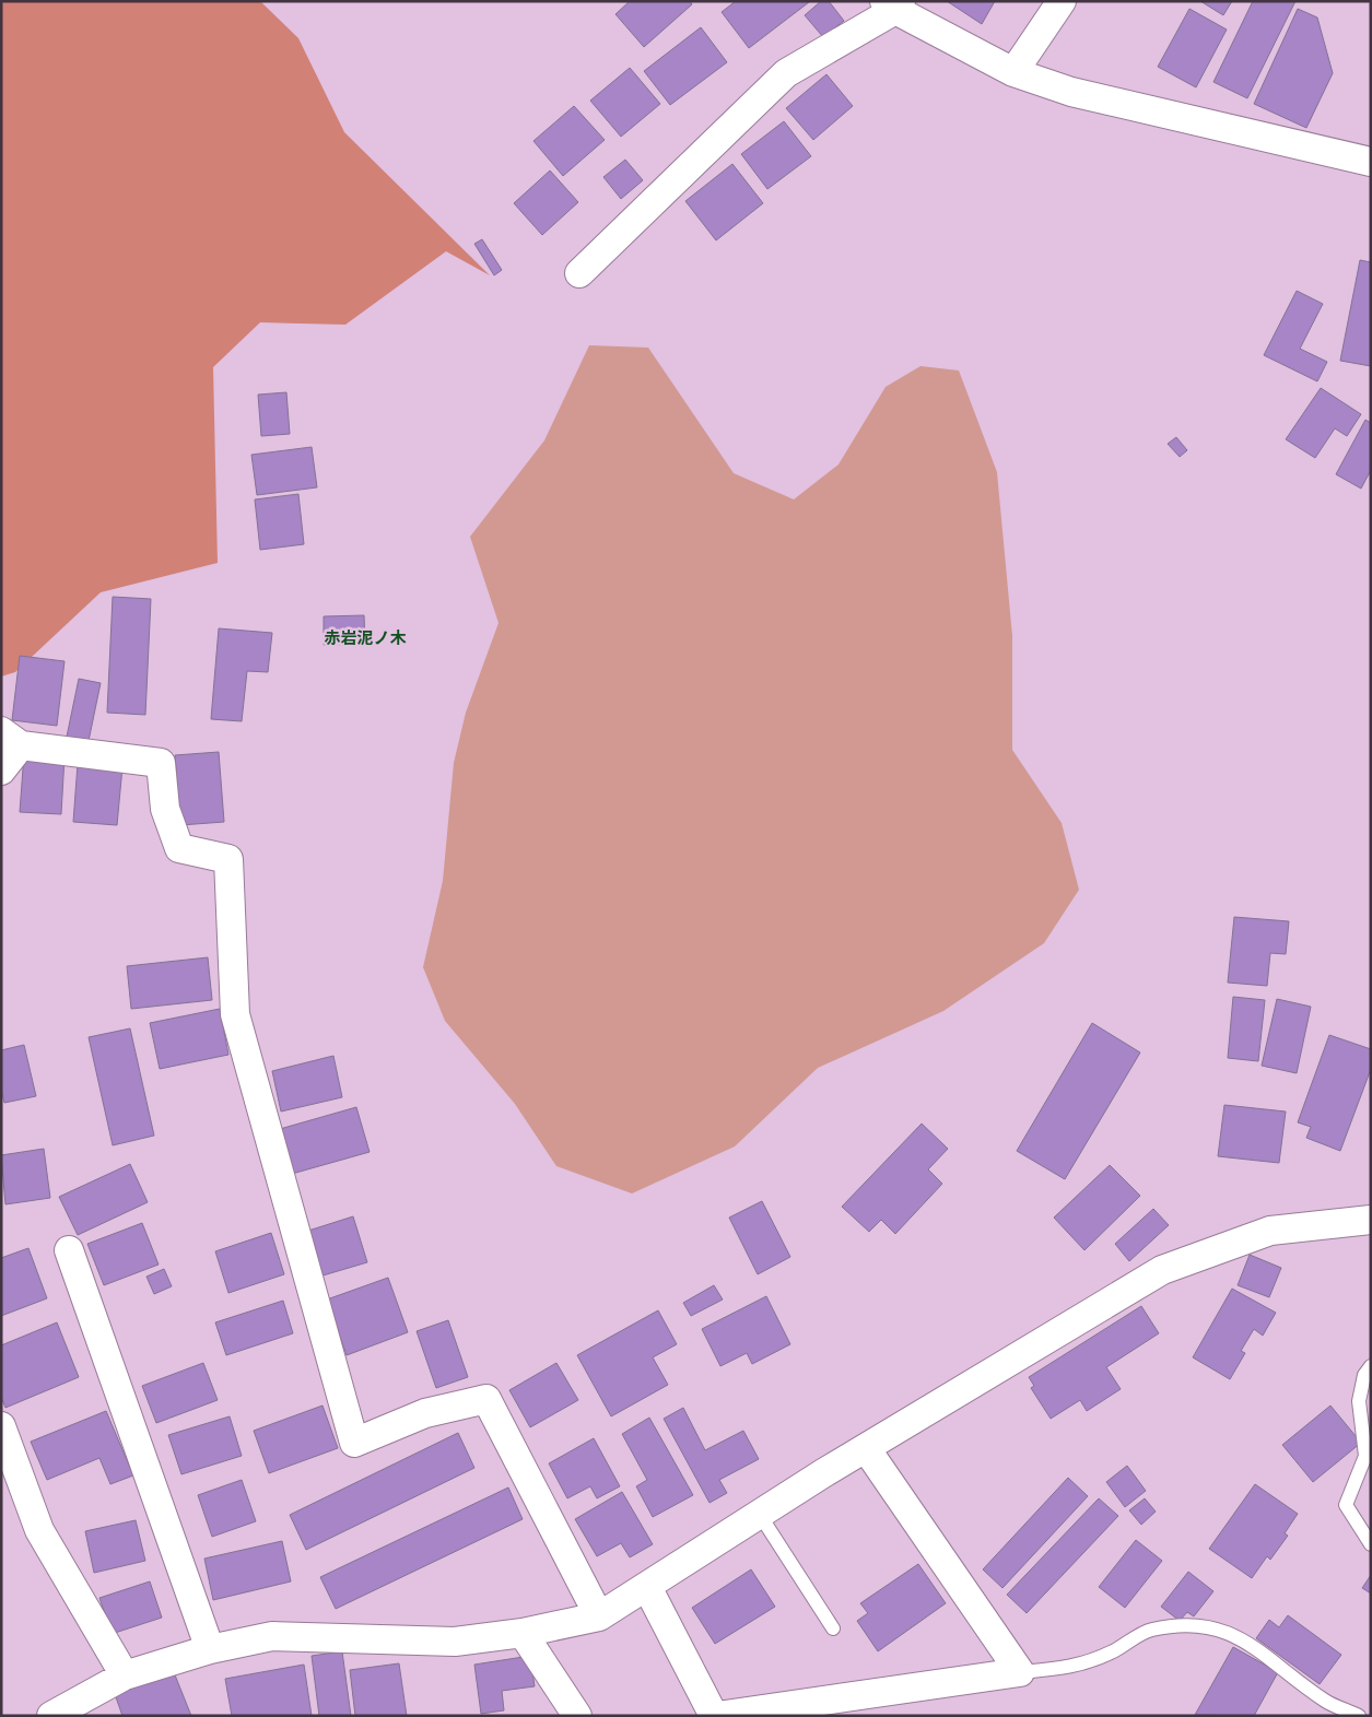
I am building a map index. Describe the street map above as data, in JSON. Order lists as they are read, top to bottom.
{
  "districts": ["赤岩泥ノ木"]
}
